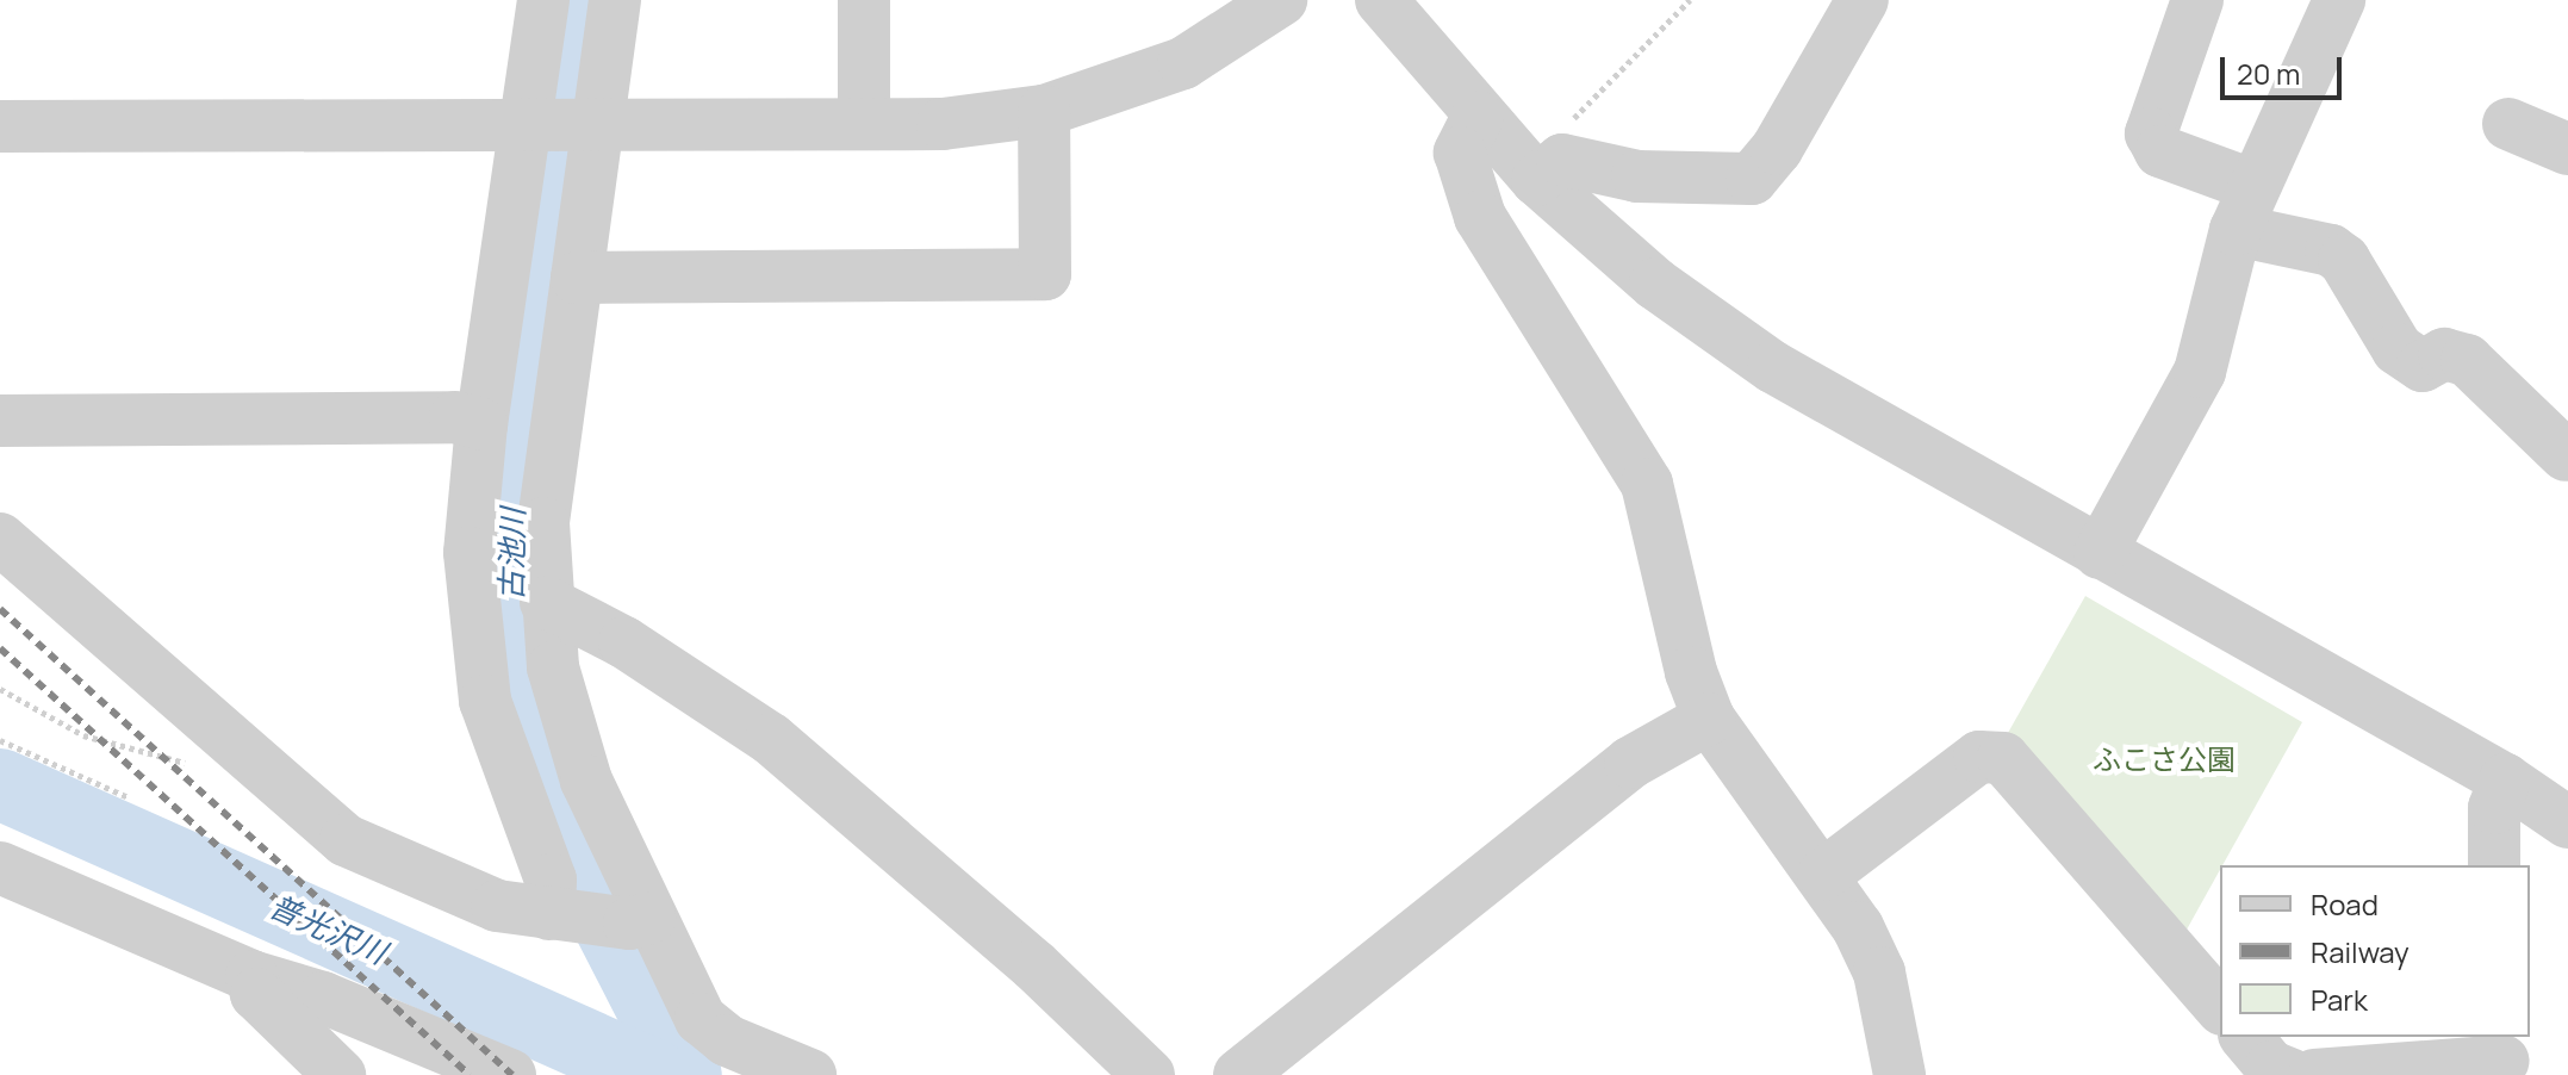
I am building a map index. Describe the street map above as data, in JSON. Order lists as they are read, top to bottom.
{
  "water": ["古池川", "普光沢川"],
  "parks": ["ふこさ公園"],
  "legend": ["Road", "Railway", "Park"],
  "scale_bar": "20 m"
}
